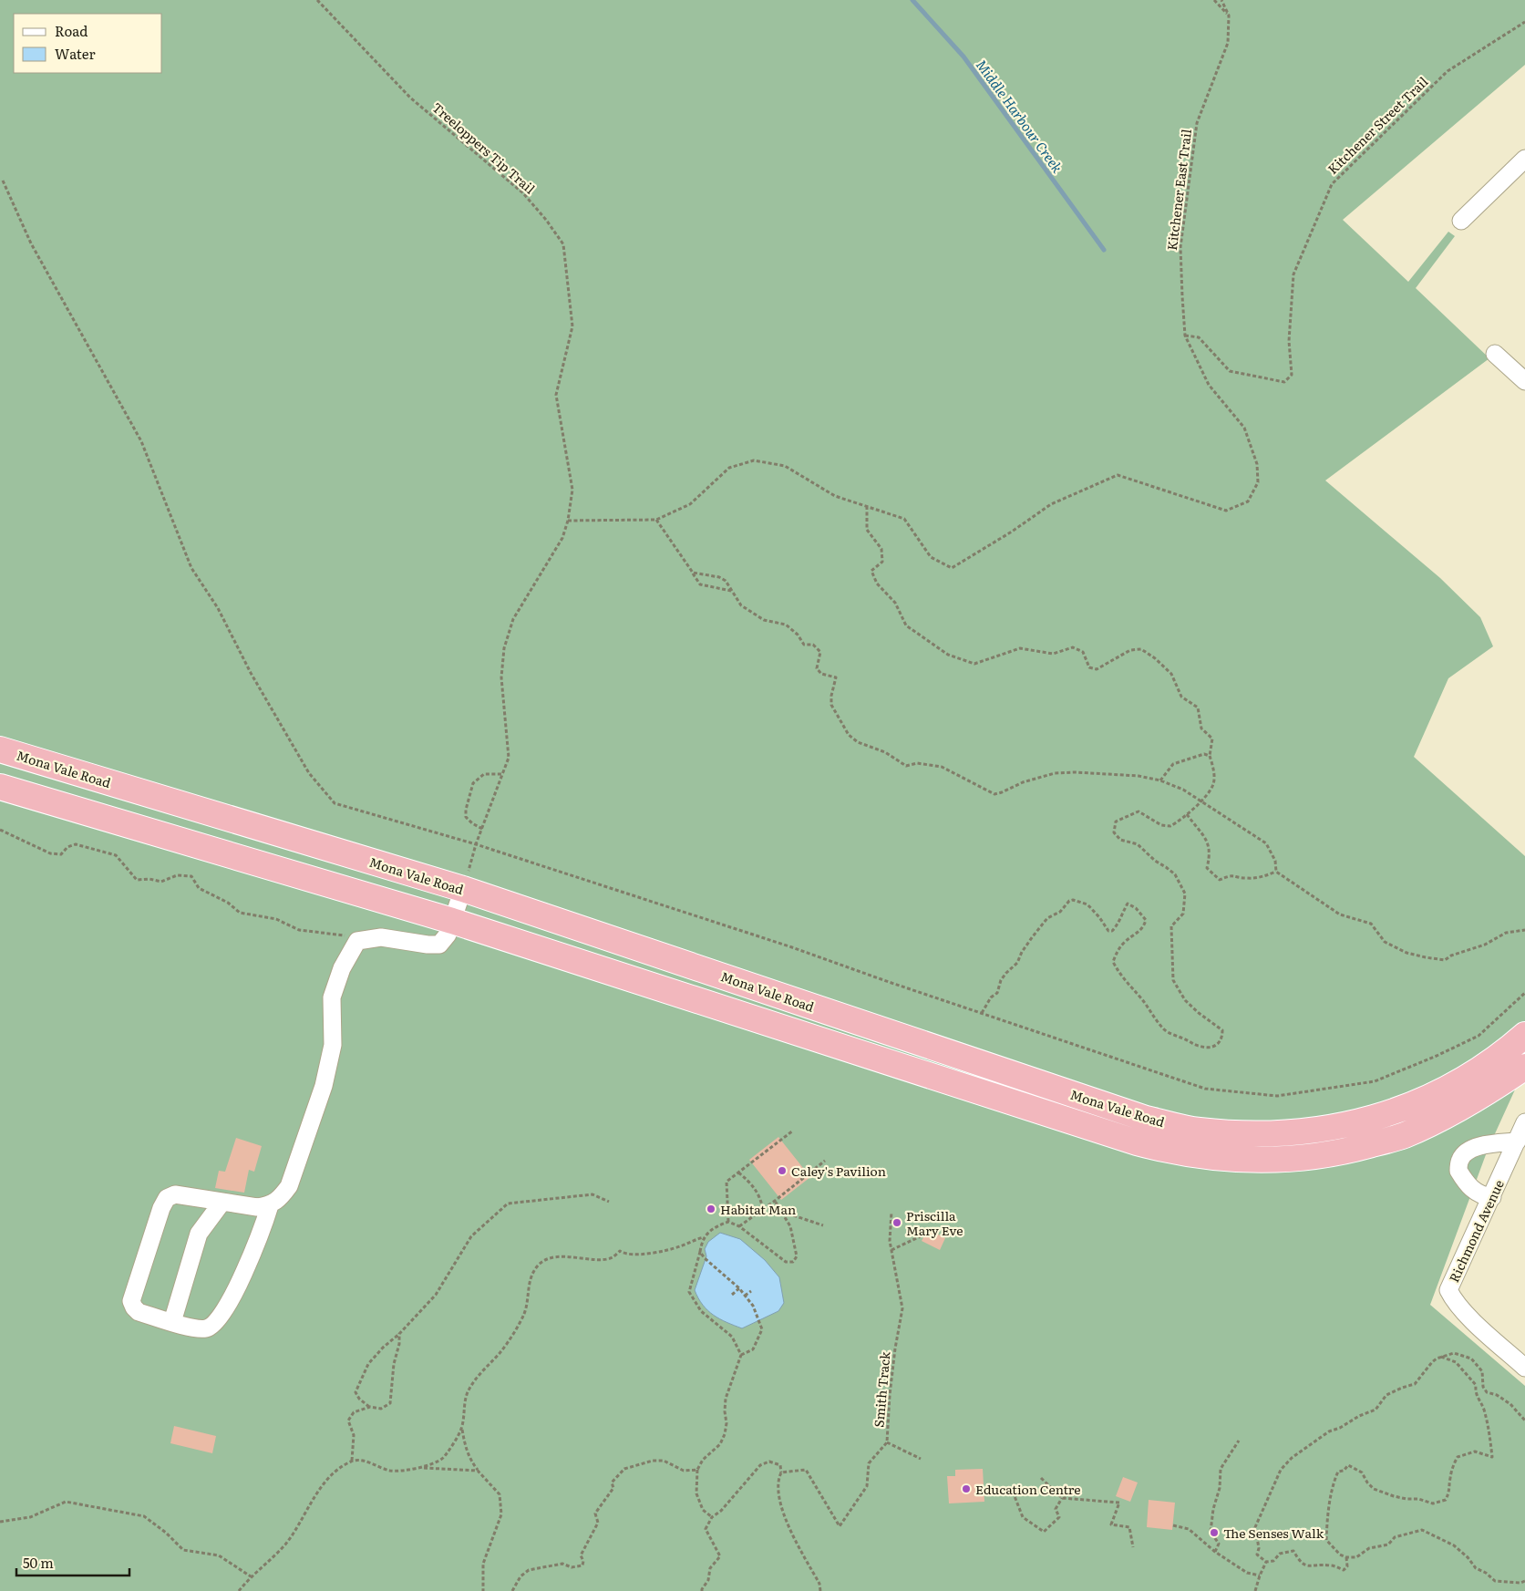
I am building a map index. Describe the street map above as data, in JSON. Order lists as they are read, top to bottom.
{
  "streets": {
    "highway": ["Mona Vale Road"],
    "street": ["Richmond Avenue"],
    "path": [
      "Kitchener Street Trail",
      "Treeloppers Tip Trail",
      "Kitchener East Trail",
      "Smith Track"
    ]
  },
  "crossings": [
    ["Kitchener Street Trail", "Kitchener East Trail"],
    ["Treeloppers Tip Trail", "Kitchener East Trail"],
    ["Treeloppers Tip Trail", "Mona Vale Road"]
  ],
  "water": ["Middle Harbour Creek"],
  "places": [
    "Caley's Pavilion",
    "Habitat Man",
    "Priscilla Mary Eve",
    "Education Centre",
    "The Senses Walk"
  ],
  "legend": ["Road", "Water"],
  "scale_bar": "50 m"
}
